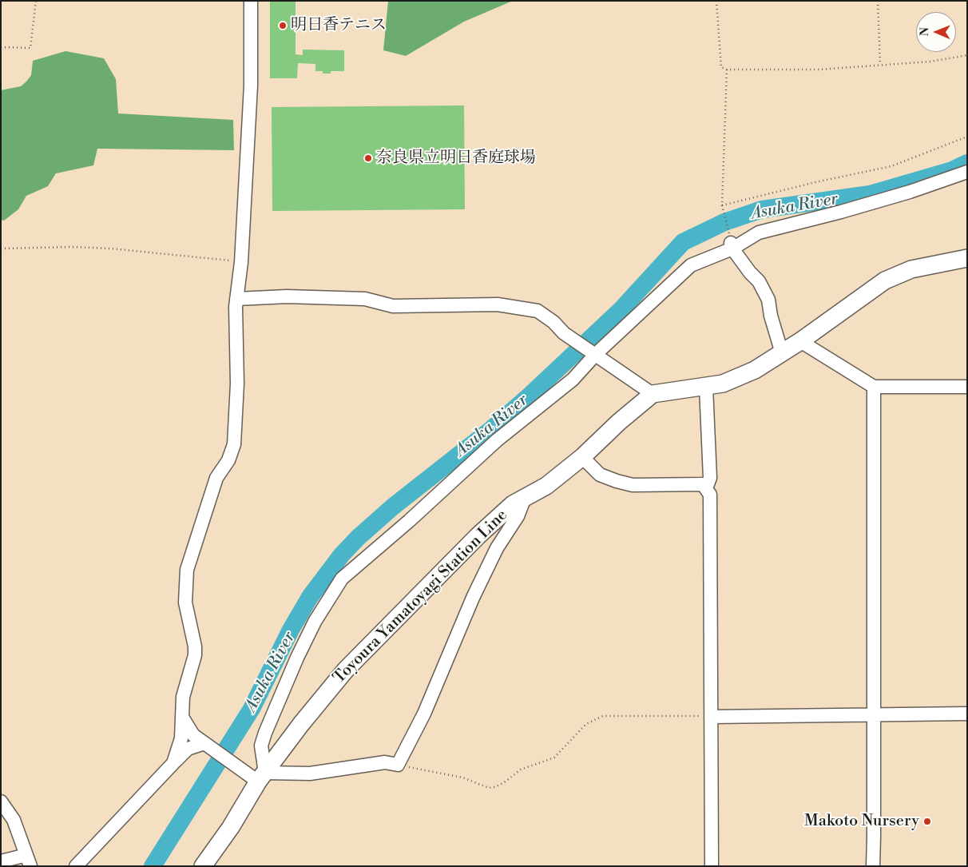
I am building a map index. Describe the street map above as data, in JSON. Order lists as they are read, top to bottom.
{
  "streets": {
    "main road": ["Toyoura Yamatoyagi Station Line"]
  },
  "water": ["Asuka River"],
  "places": ["明日香テニス", "奈良県立明日香庭球場", "Makoto Nursery"],
  "north": "left"
}
